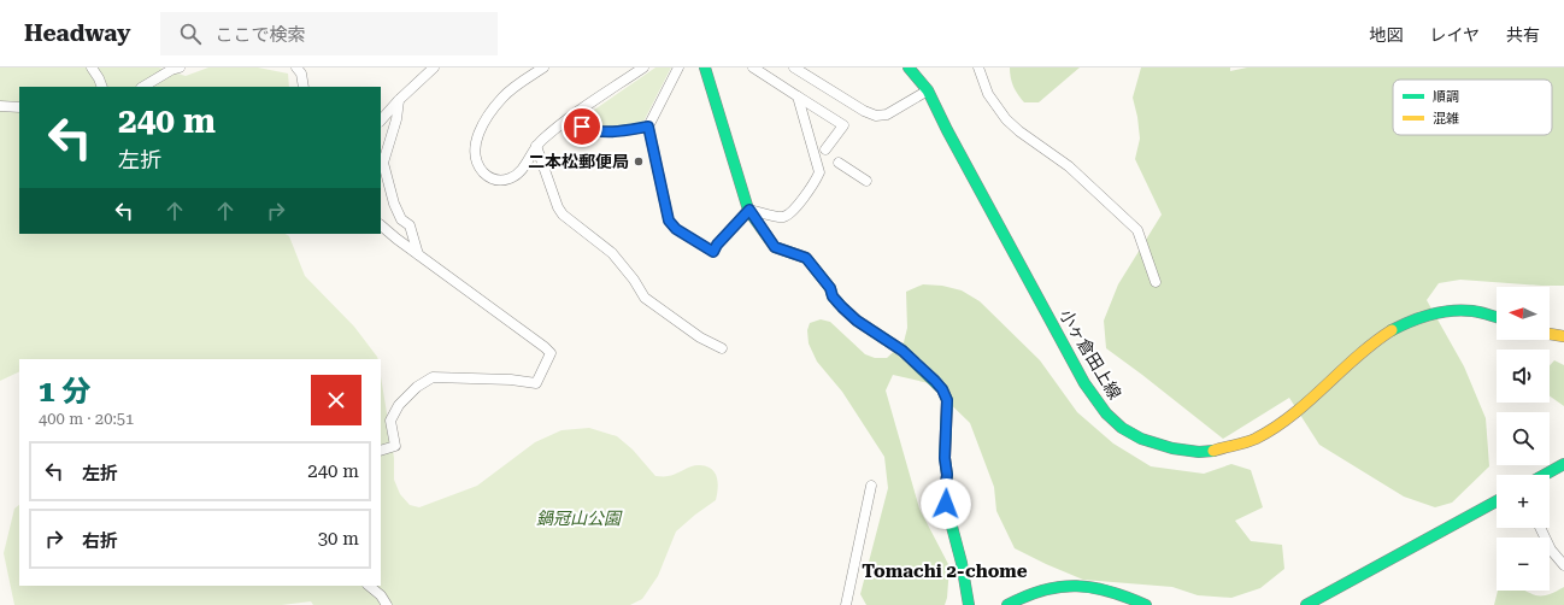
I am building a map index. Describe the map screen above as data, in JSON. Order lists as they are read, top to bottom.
{
  "streets": {
    "street": ["小ヶ倉田上線"]
  },
  "districts": ["Tomachi 2-chome"],
  "parks": ["鍋冠山公園"],
  "places": ["二本松郵便局"],
  "legend": ["順調", "混雑"],
  "north": "left",
  "page": {
    "header": "Headway",
    "search": "ここで検索",
    "nav": ["地図", "レイヤ", "共有"],
    "turn": ["240 m", "左折"],
    "map_buttons": ["+", "−"],
    "heading": ["1 分", "400 m · 20:51"],
    "list": [
      {
        "name": "左折",
        "value": "240 m"
      },
      {
        "name": "右折",
        "value": "30 m"
      }
    ]
  }
}
